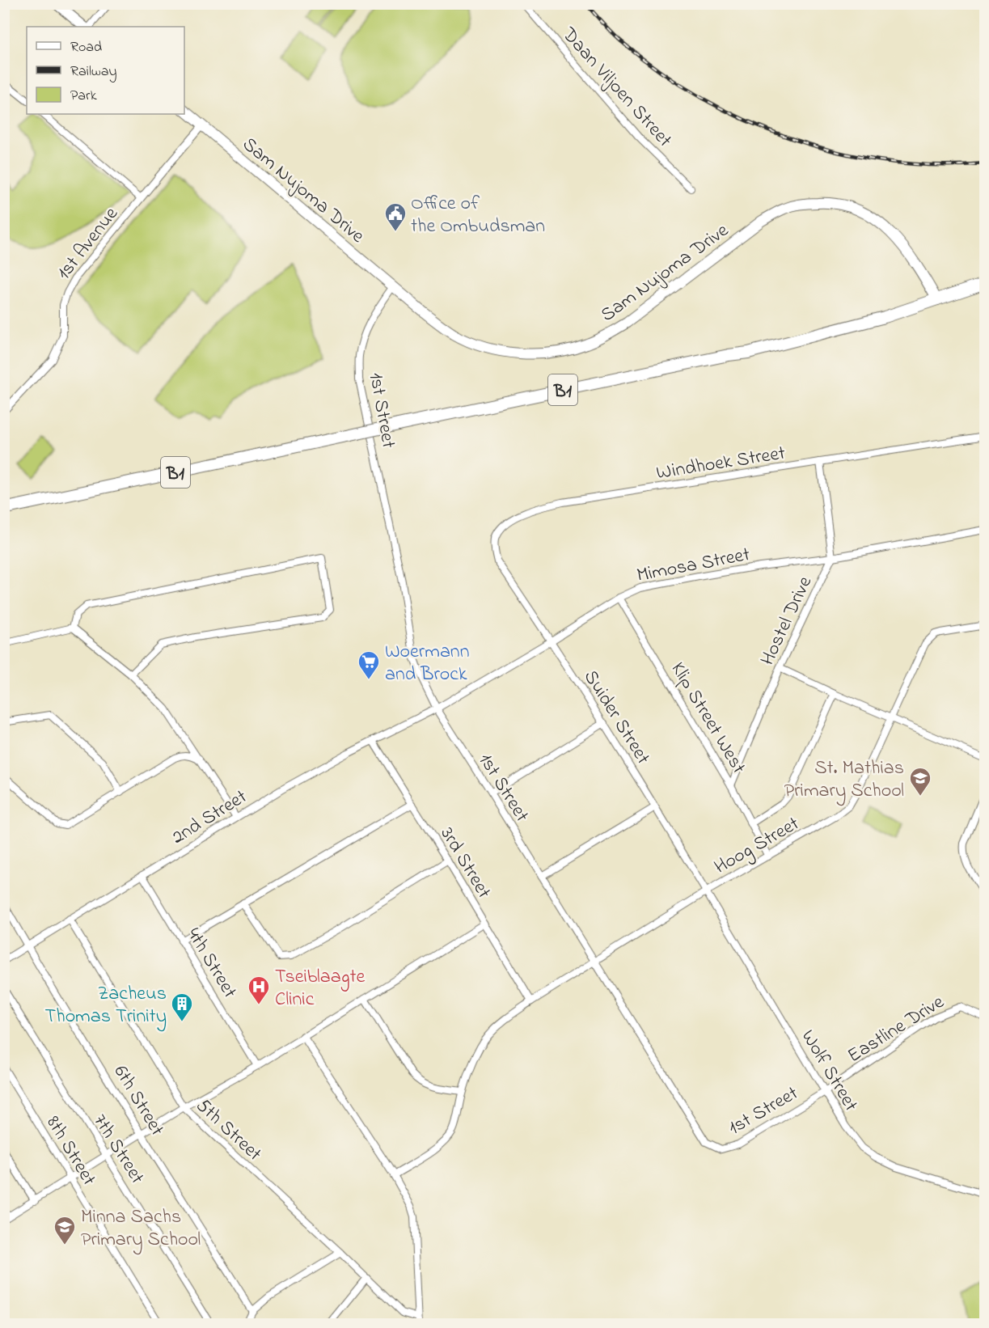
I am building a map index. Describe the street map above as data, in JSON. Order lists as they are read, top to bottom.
{
  "streets": {
    "highway": ["B1"],
    "main road": ["Sam Nujoma Drive"],
    "street": [
      "Daan Viljoen Street",
      "1st Avenue",
      "1st Street",
      "Windhoek Street",
      "Mimosa Street",
      "Hostel Drive",
      "Suider Street",
      "Klip Street West",
      "2nd Street",
      "Hoog Street",
      "3rd Street",
      "4th Street",
      "Eastline Drive",
      "Wolf Street",
      "6th Street",
      "5th Street",
      "7th Street",
      "8th Street"
    ]
  },
  "crossings": [
    ["Sam Nujoma Drive", "1st Avenue"],
    ["Sam Nujoma Drive", "B1"],
    ["Sam Nujoma Drive", "1st Street"],
    ["1st Street", "Mimosa Street"],
    ["1st Street", "2nd Street"],
    ["1st Street", "Hoog Street"],
    ["1st Street", "Eastline Drive"],
    ["1st Street", "Wolf Street"],
    ["Windhoek Street", "Suider Street"],
    ["Mimosa Street", "Hostel Drive"],
    ["Mimosa Street", "Suider Street"],
    ["Mimosa Street", "Klip Street West"],
    ["Mimosa Street", "2nd Street"],
    ["Hostel Drive", "Klip Street West"],
    ["Suider Street", "Hoog Street"],
    ["Suider Street", "Wolf Street"],
    ["Klip Street West", "Hoog Street"],
    ["2nd Street", "3rd Street"],
    ["2nd Street", "4th Street"],
    ["2nd Street", "6th Street"],
    ["2nd Street", "5th Street"],
    ["Hoog Street", "3rd Street"],
    ["Hoog Street", "Wolf Street"],
    ["Eastline Drive", "Wolf Street"]
  ],
  "places": {
    "public building": ["Office of the Ombudsman"],
    "supermarket": ["Woermann and Brock"],
    "school or university": ["St. Mathias Primary School", "Minna Sachs Primary School"],
    "hospital": ["Tseiblaagte Clinic"],
    "building": ["Zacheus Thomas Trinity"]
  },
  "legend": ["Road", "Railway", "Park"]
}
